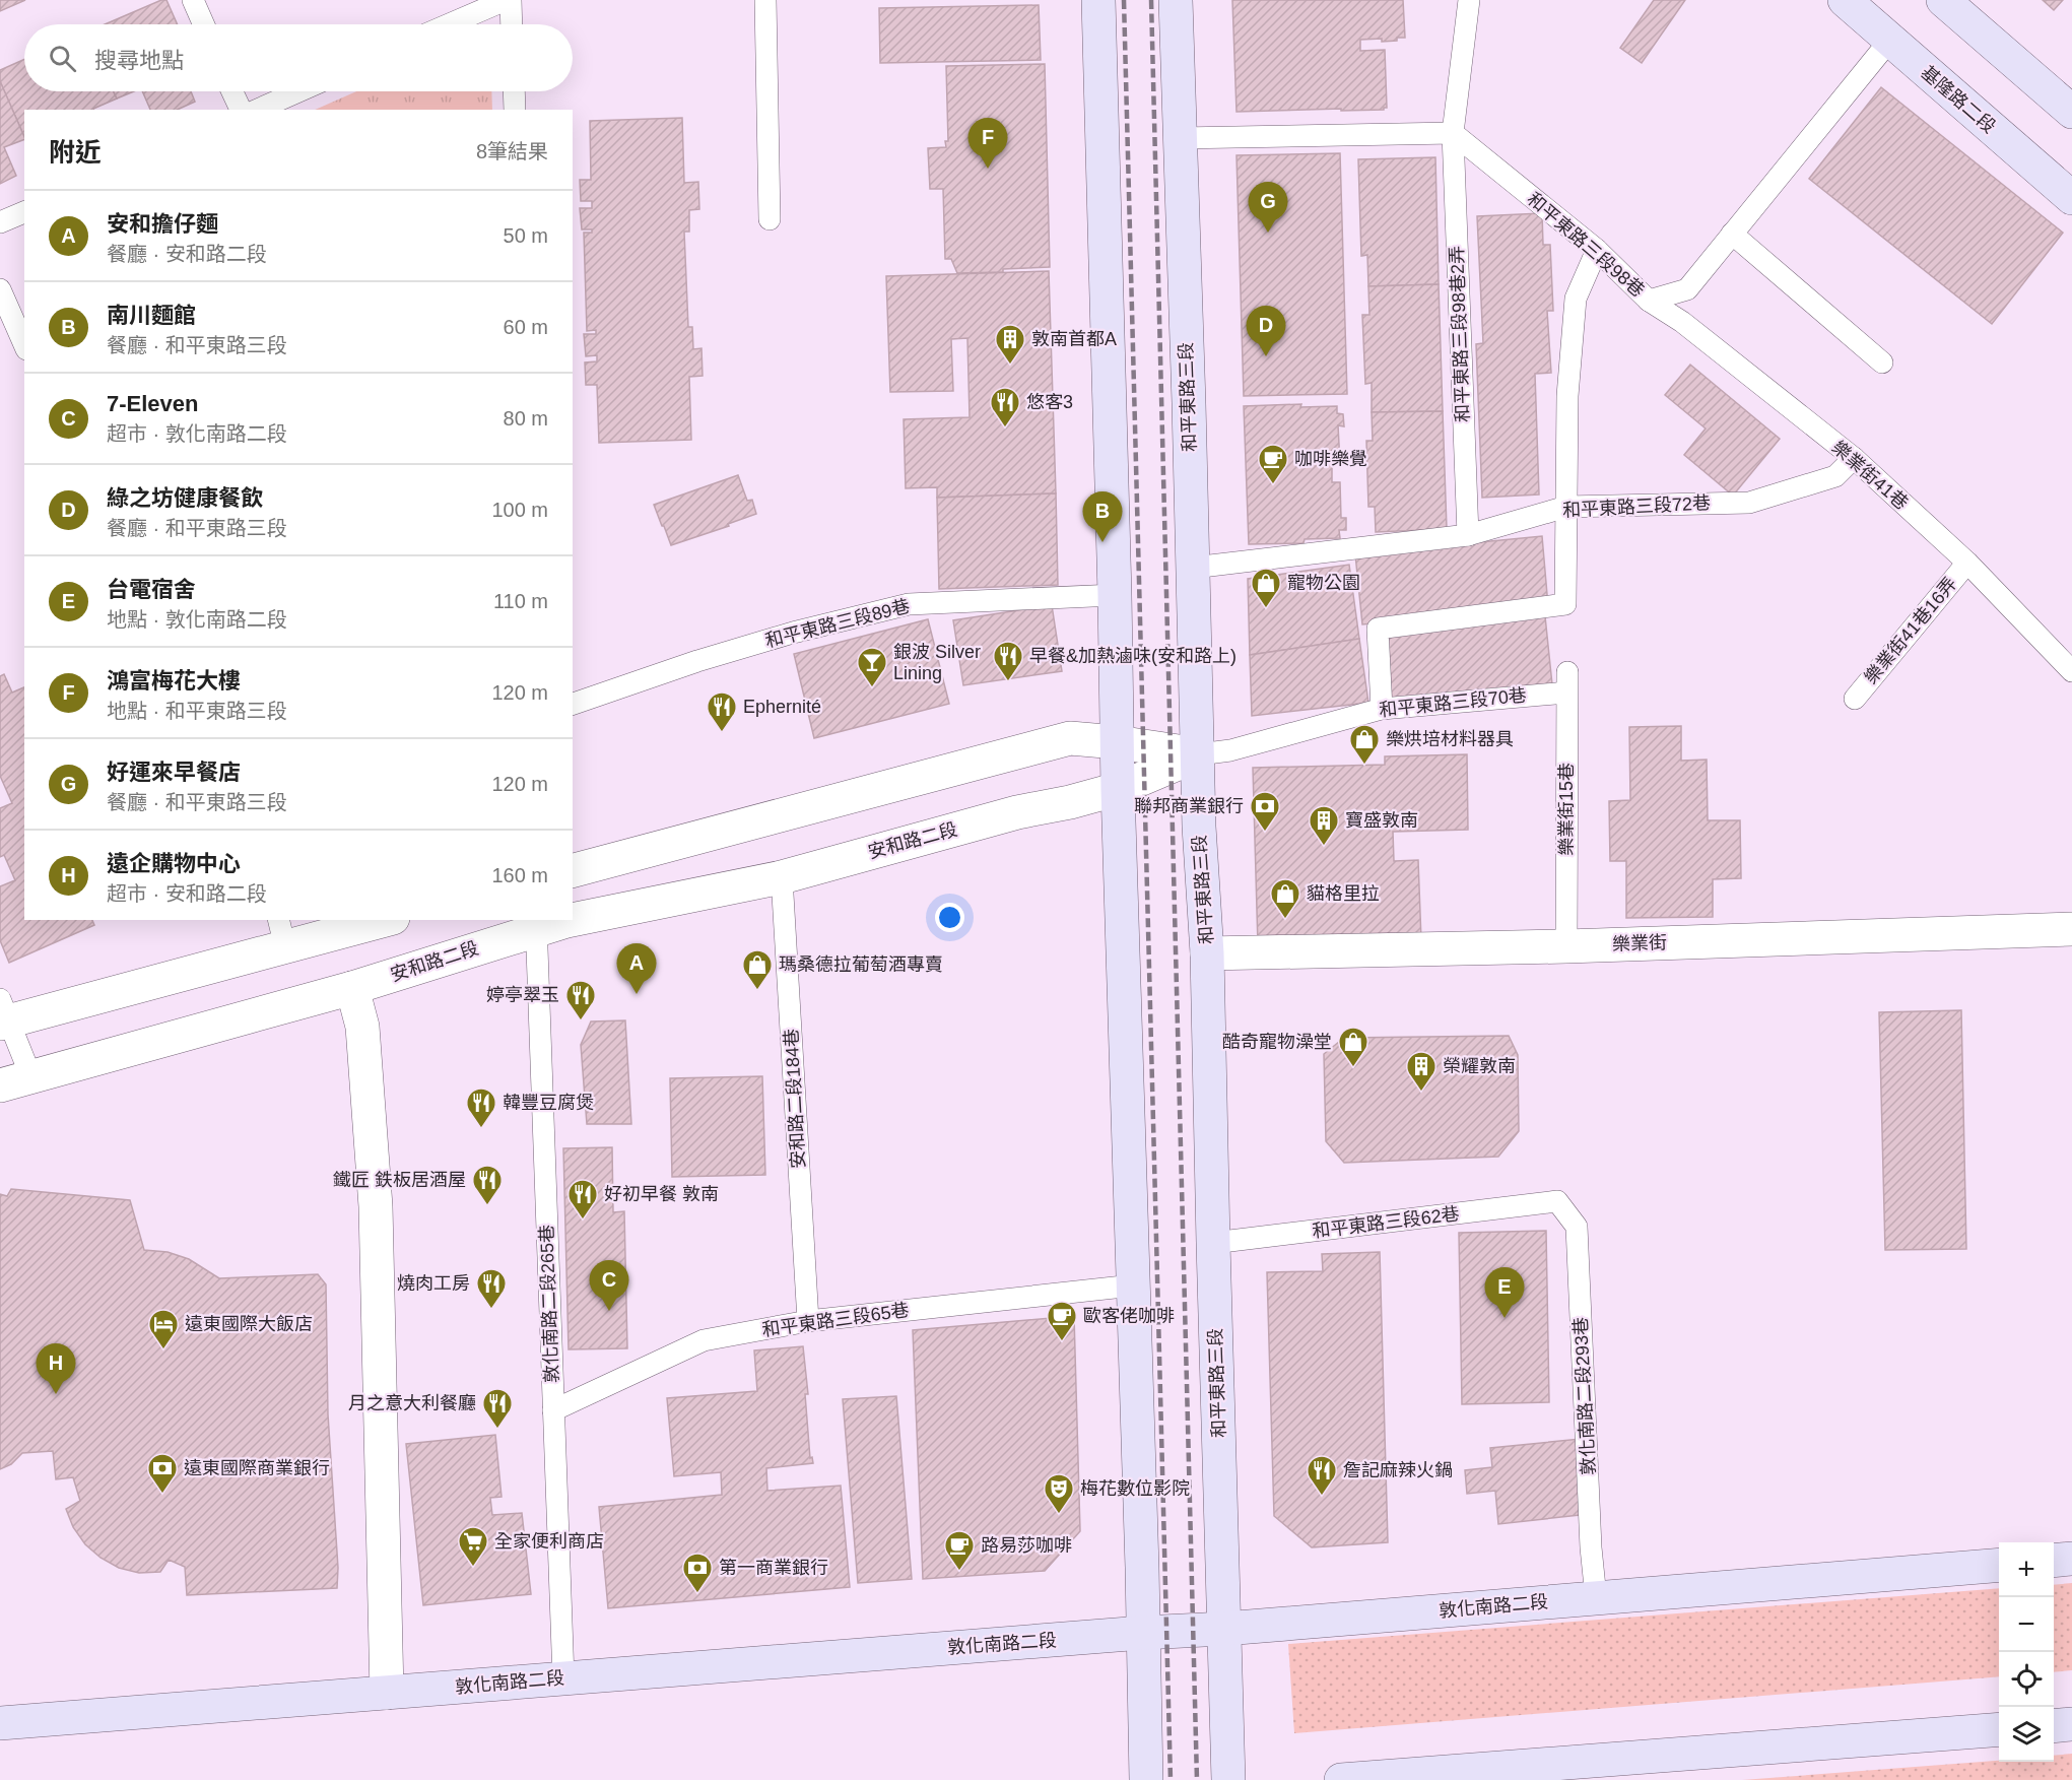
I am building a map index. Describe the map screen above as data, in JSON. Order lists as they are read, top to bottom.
{
  "streets": {
    "main road": ["基隆路二段", "和平東路三段", "敦化南路二段"],
    "street": ["安和路二段", "樂業街"],
    "lane": [
      "和平東路三段98巷",
      "和平東路三段98巷2弄",
      "樂業街41巷",
      "和平東路三段72巷",
      "和平東路三段89巷",
      "樂業街41巷16弄",
      "和平東路三段70巷",
      "樂業街15巷",
      "安和路二段184巷",
      "和平東路三段62巷",
      "敦化南路二段265巷",
      "和平東路三段65巷",
      "敦化南路二段293巷"
    ]
  },
  "crossings": [
    ["基隆路二段", "和平東路三段98巷"],
    ["和平東路三段98巷", "和平東路三段98巷2弄"],
    ["和平東路三段98巷", "樂業街41巷"],
    ["和平東路三段98巷2弄", "和平東路三段72巷"],
    ["和平東路三段", "和平東路三段72巷"],
    ["和平東路三段", "和平東路三段70巷"],
    ["和平東路三段", "安和路二段"],
    ["和平東路三段", "樂業街"],
    ["和平東路三段", "和平東路三段62巷"],
    ["和平東路三段", "敦化南路二段"],
    ["樂業街41巷", "和平東路三段72巷"],
    ["樂業街41巷", "樂業街41巷16弄"],
    ["和平東路三段70巷", "樂業街15巷"],
    ["和平東路三段70巷", "安和路二段"],
    ["樂業街15巷", "樂業街"],
    ["安和路二段", "安和路二段184巷"],
    ["安和路二段", "敦化南路二段265巷"],
    ["安和路二段184巷", "和平東路三段65巷"],
    ["和平東路三段62巷", "敦化南路二段293巷"],
    ["敦化南路二段265巷", "和平東路三段65巷"],
    ["敦化南路二段265巷", "敦化南路二段"],
    ["敦化南路二段293巷", "敦化南路二段"]
  ],
  "places": {
    "building": ["敦南首都A", "寶盛敦南", "榮耀敦南"],
    "restaurant": [
      "悠客3",
      "早餐&加熱滷味(安和路上)",
      "Ephernité",
      "婷亭翠玉",
      "韓豐豆腐煲",
      "鐵匠 鉄板居酒屋",
      "好初早餐 敦南",
      "燒肉工房",
      "月之意大利餐廳",
      "詹記麻辣火鍋"
    ],
    "cafe": ["咖啡樂覺", "歐客佬咖啡", "路易莎咖啡"],
    "shop": [
      "寵物公園",
      "樂烘培材料器具",
      "貓格里拉",
      "瑪桑德拉葡萄酒專賣",
      "酷奇寵物澡堂"
    ],
    "bar": ["銀波 Silver Lining"],
    "bank": ["聯邦商業銀行", "遠東國際商業銀行", "第一商業銀行"],
    "hotel": ["遠東國際大飯店"],
    "theatre": ["梅花數位影院"],
    "supermarket": ["全家便利商店"]
  },
  "page": {
    "search": "搜尋地點",
    "heading": ["附近", "8筆結果"],
    "pins": [
      "F",
      "G",
      "D",
      "B",
      "A",
      "C",
      "E",
      "H"
    ],
    "list": [
      {
        "mark": "A",
        "name": "安和擔仔麵",
        "note": "餐廳 · 安和路二段",
        "value": "50 m"
      },
      {
        "mark": "B",
        "name": "南川麵館",
        "note": "餐廳 · 和平東路三段",
        "value": "60 m"
      },
      {
        "mark": "C",
        "name": "7-Eleven",
        "note": "超市 · 敦化南路二段",
        "value": "80 m"
      },
      {
        "mark": "D",
        "name": "綠之坊健康餐飲",
        "note": "餐廳 · 和平東路三段",
        "value": "100 m"
      },
      {
        "mark": "E",
        "name": "台電宿舍",
        "note": "地點 · 敦化南路二段",
        "value": "110 m"
      },
      {
        "mark": "F",
        "name": "鴻富梅花大樓",
        "note": "地點 · 和平東路三段",
        "value": "120 m"
      },
      {
        "mark": "G",
        "name": "好運來早餐店",
        "note": "餐廳 · 和平東路三段",
        "value": "120 m"
      },
      {
        "mark": "H",
        "name": "遠企購物中心",
        "note": "超市 · 安和路二段",
        "value": "160 m"
      }
    ],
    "map_buttons": ["+", "−"]
  }
}
